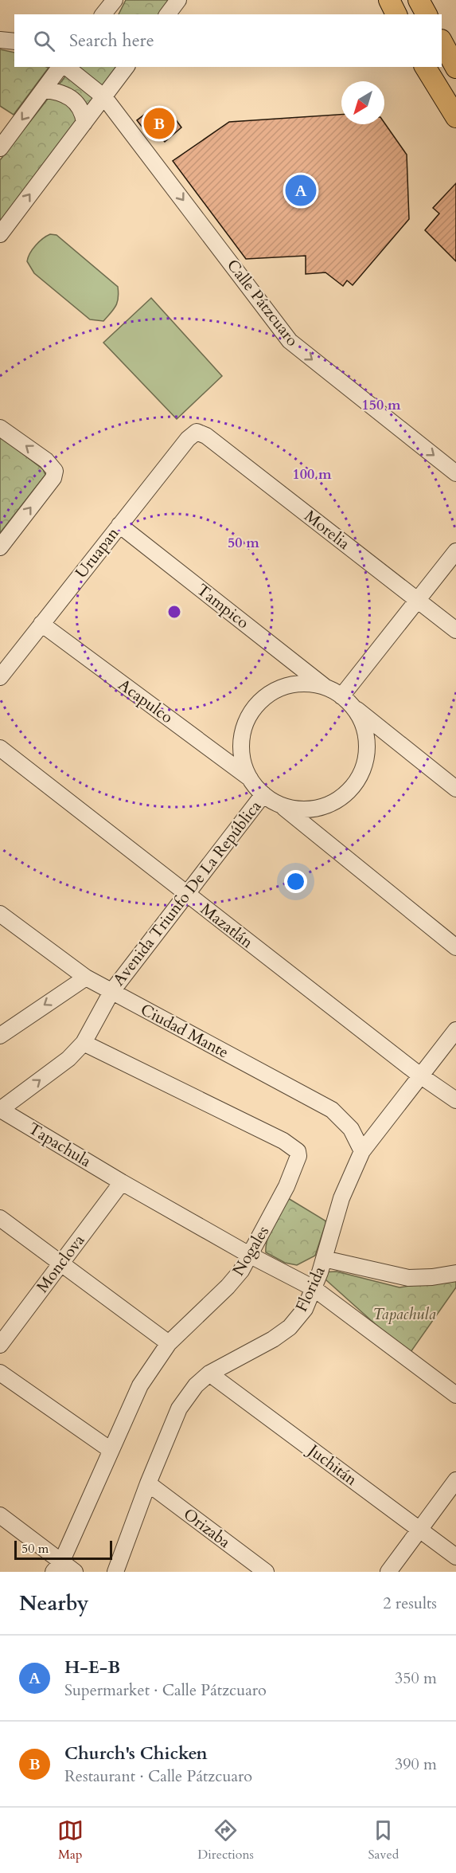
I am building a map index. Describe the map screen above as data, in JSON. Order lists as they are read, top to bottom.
{
  "streets": {
    "street": [
      "Calle Pátzcuaro",
      "Morelia",
      "Uruapan",
      "Tampico",
      "Acapulco",
      "Avenida Triunfo De La República",
      "Mazatlán",
      "Ciudad Mante",
      "Tapachula",
      "Nogales",
      "Monclova",
      "Florida",
      "Juchitán",
      "Orizaba"
    ]
  },
  "crossings": [
    ["Morelia", "Uruapan"],
    ["Uruapan", "Tampico"],
    ["Uruapan", "Acapulco"],
    ["Tampico", "Acapulco"],
    ["Tampico", "Avenida Triunfo De La República"],
    ["Acapulco", "Avenida Triunfo De La República"],
    ["Avenida Triunfo De La República", "Mazatlán"],
    ["Avenida Triunfo De La República", "Ciudad Mante"],
    ["Mazatlán", "Florida"],
    ["Ciudad Mante", "Florida"],
    ["Tapachula", "Nogales"],
    ["Tapachula", "Monclova"],
    ["Tapachula", "Florida"],
    ["Florida", "Juchitán"],
    ["Florida", "Orizaba"]
  ],
  "one_way": ["Calle Pátzcuaro"],
  "parks": ["Tapachula"],
  "scale_bar": "50 m",
  "north": "bottom left",
  "page": {
    "search": "Search here",
    "pins": ["B", "A"],
    "scale": "50 m",
    "heading": ["Nearby", "2 results"],
    "list": [
      {
        "mark": "A",
        "name": "H-E-B",
        "note": "Supermarket · Calle Pátzcuaro",
        "value": "350 m"
      },
      {
        "mark": "B",
        "name": "Church's Chicken",
        "note": "Restaurant · Calle Pátzcuaro",
        "value": "390 m"
      }
    ],
    "nav": ["Map", "Directions", "Saved"]
  },
  "rings": ["150 m", "100 m", "50 m"]
}
